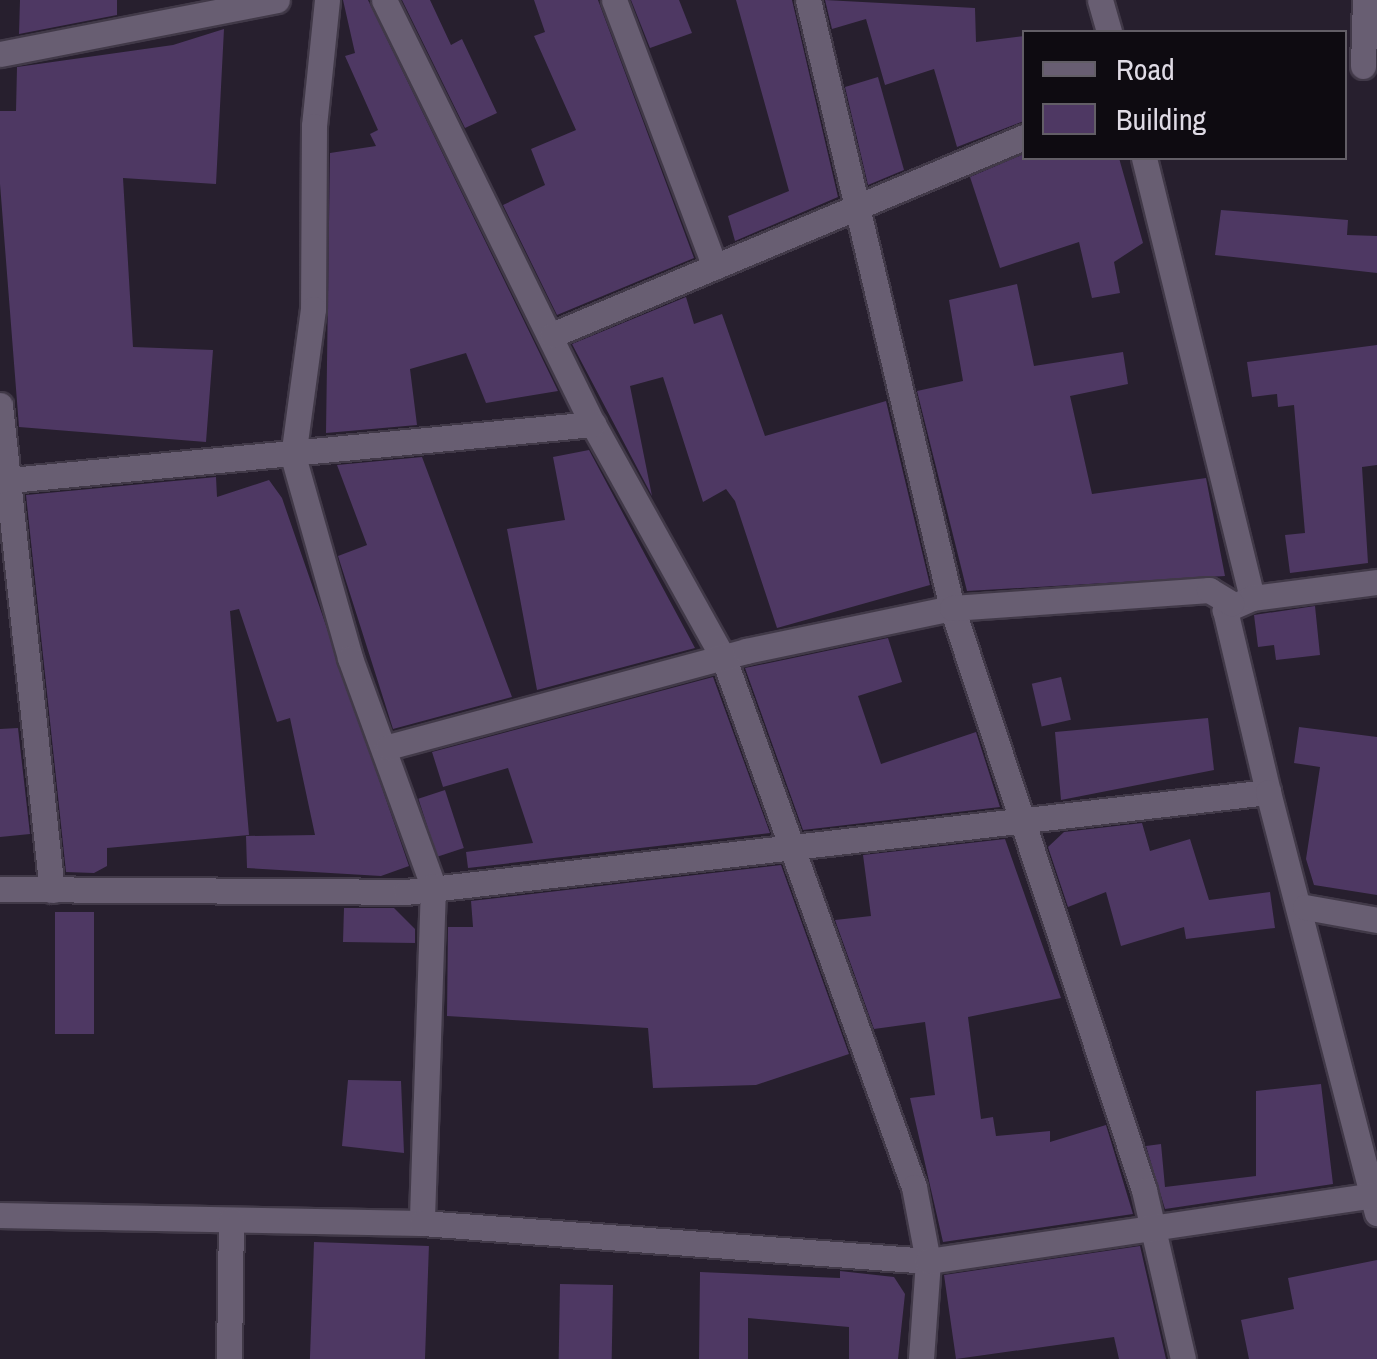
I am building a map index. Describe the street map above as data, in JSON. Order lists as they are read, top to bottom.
{
  "legend": ["Road", "Building"]
}
